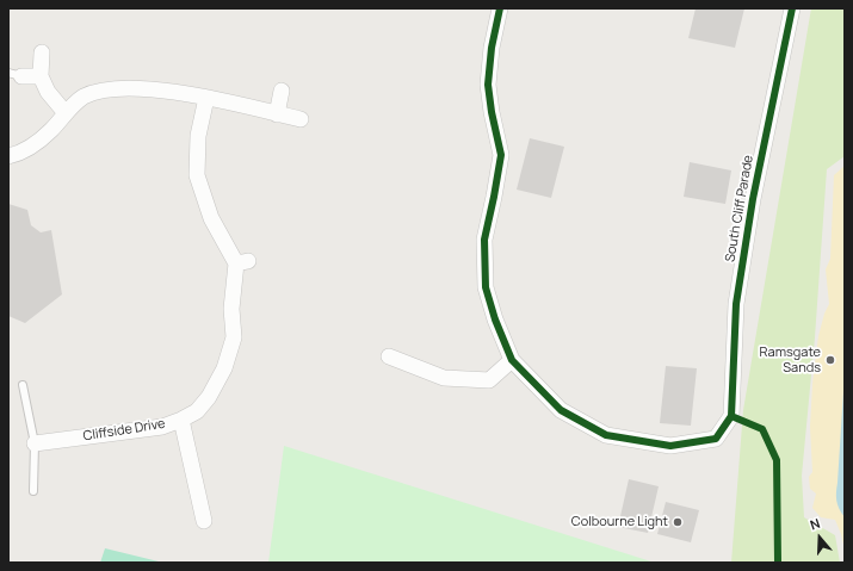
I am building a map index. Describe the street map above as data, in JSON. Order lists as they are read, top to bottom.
{
  "streets": {
    "street": ["South Cliff Parade", "Cliffside Drive"]
  },
  "places": ["Ramsgate Sands", "Colbourne Light"],
  "north": "top"
}
